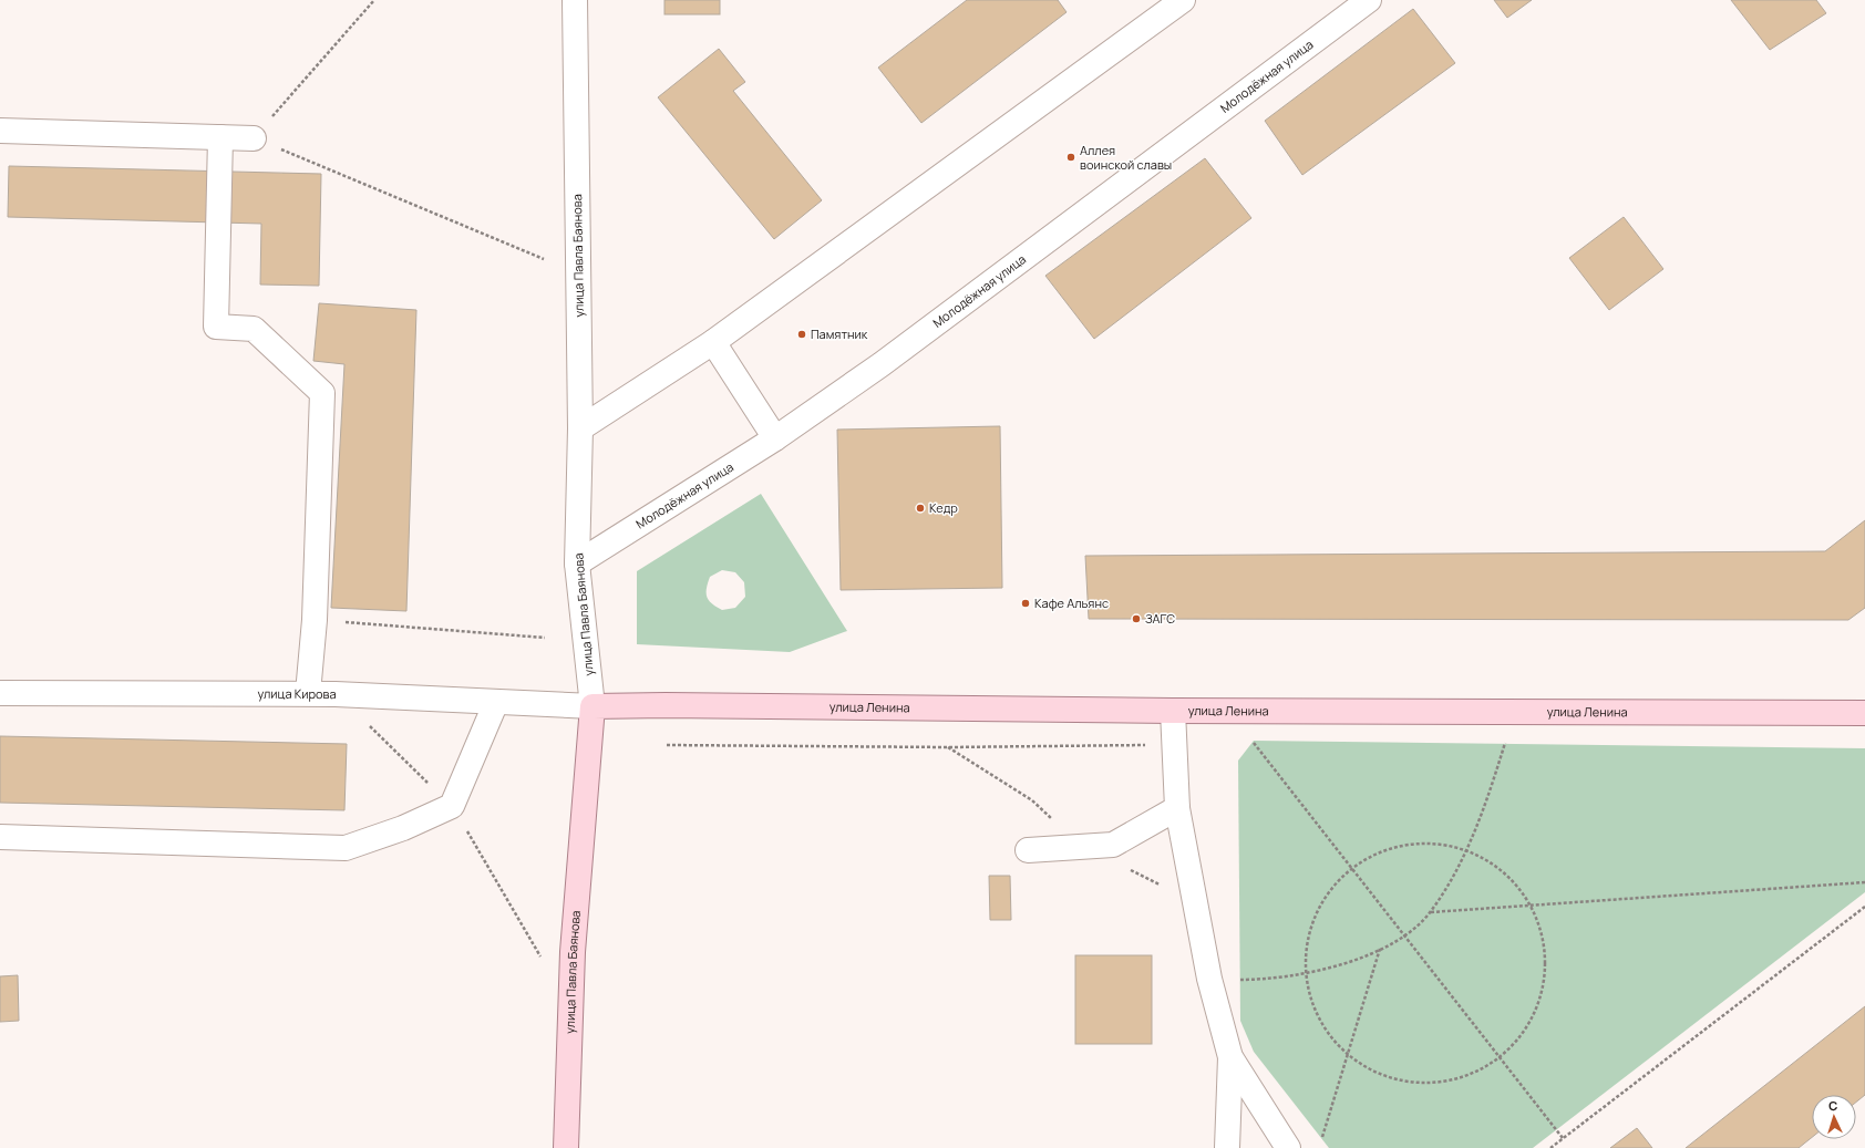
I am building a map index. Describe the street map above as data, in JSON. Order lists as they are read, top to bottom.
{
  "streets": {
    "main road": ["улица Павла Баянова", "улица Ленина"],
    "street": ["Молодёжная улица", "улица Кирова"]
  },
  "crossings": [
    ["Молодёжная улица", "улица Павла Баянова"],
    ["улица Павла Баянова", "улица Кирова"],
    ["улица Павла Баянова", "улица Ленина"],
    ["улица Кирова", "улица Ленина"]
  ],
  "places": [
    "Аллея воинской славы",
    "Памятник",
    "Кедр",
    "Кафе Альянс",
    "ЗАГС"
  ],
  "north": "top"
}
